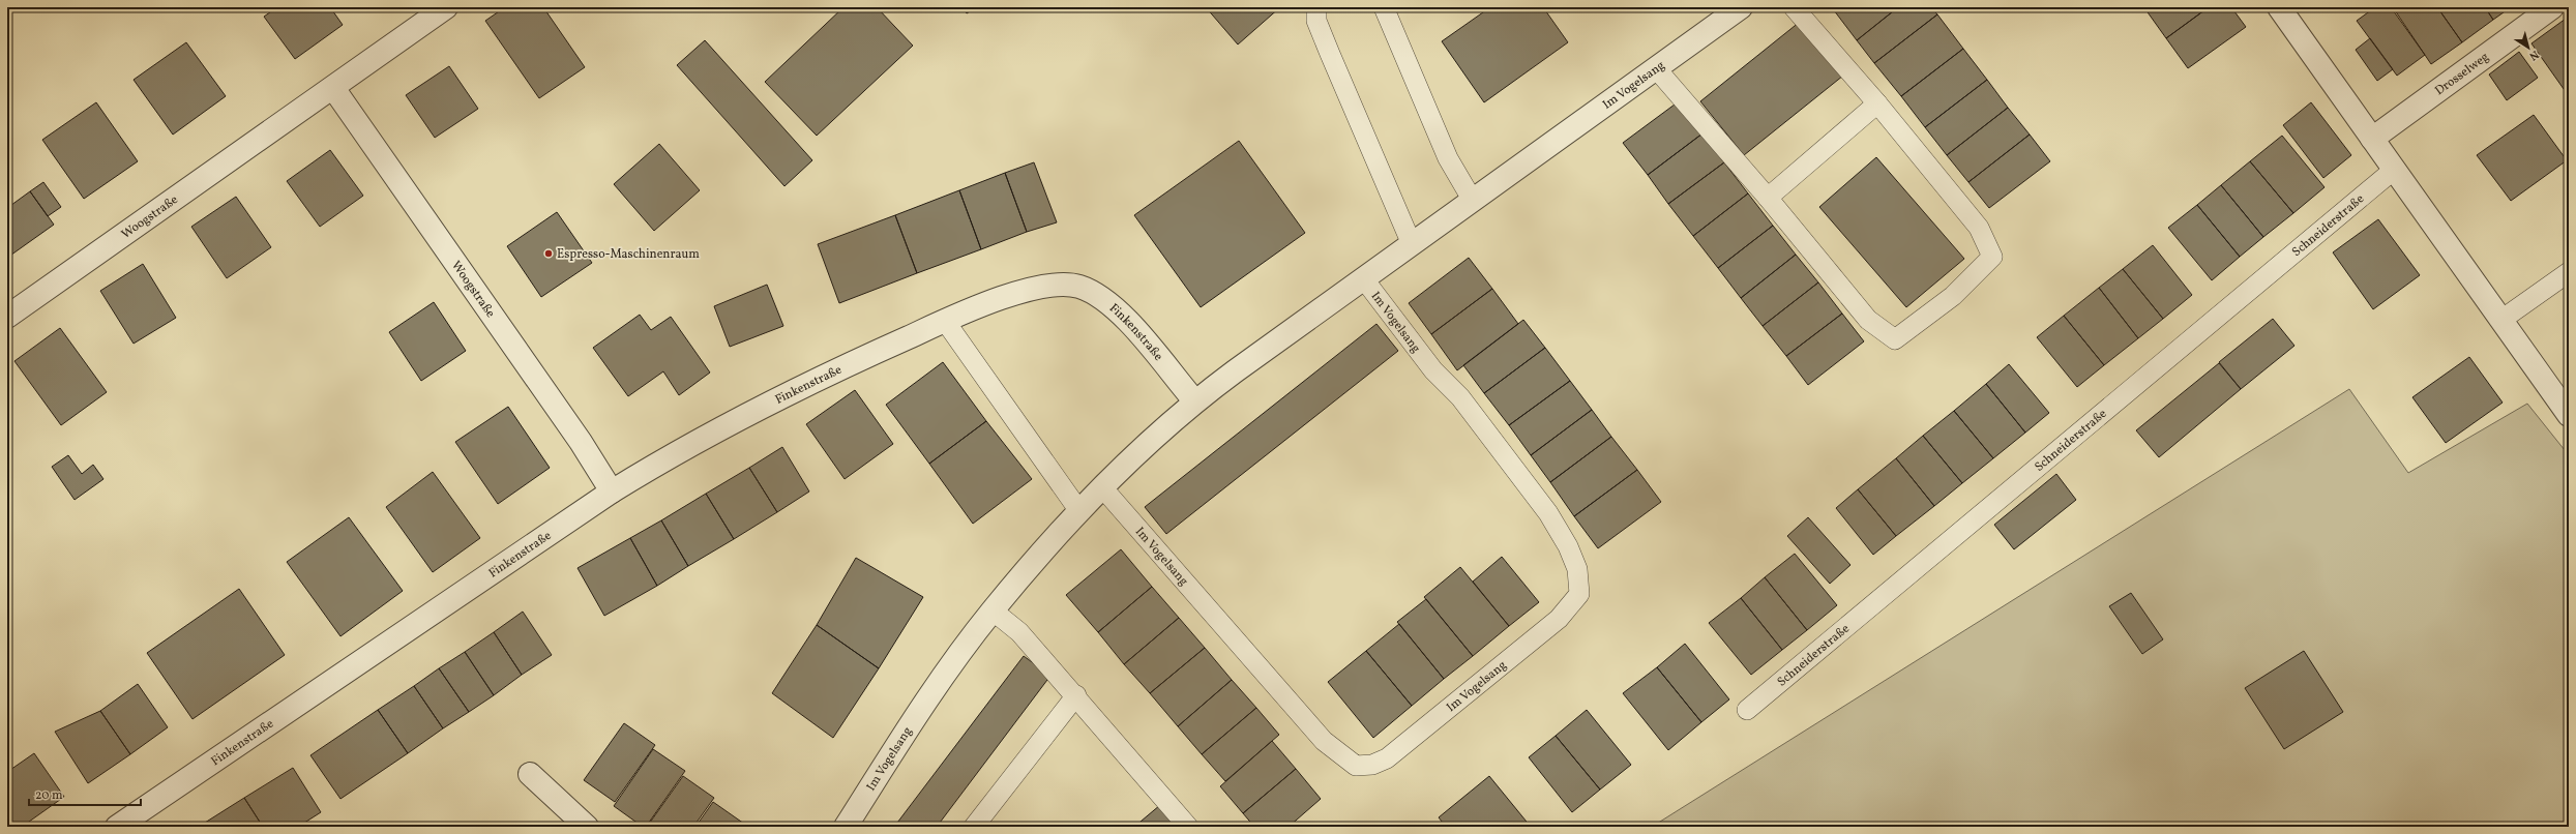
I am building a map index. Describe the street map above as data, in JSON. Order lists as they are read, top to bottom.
{
  "streets": {
    "street": [
      "Drosselweg",
      "Im Vogelsang",
      "Woogstraße",
      "Finkenstraße"
    ],
    "lane": ["Schneiderstraße"]
  },
  "crossings": [
    ["Im Vogelsang", "Finkenstraße"],
    ["Woogstraße", "Finkenstraße"]
  ],
  "places": ["Espresso-Maschinenraum"],
  "scale_bar": "20 m",
  "north": "bottom right"
}
